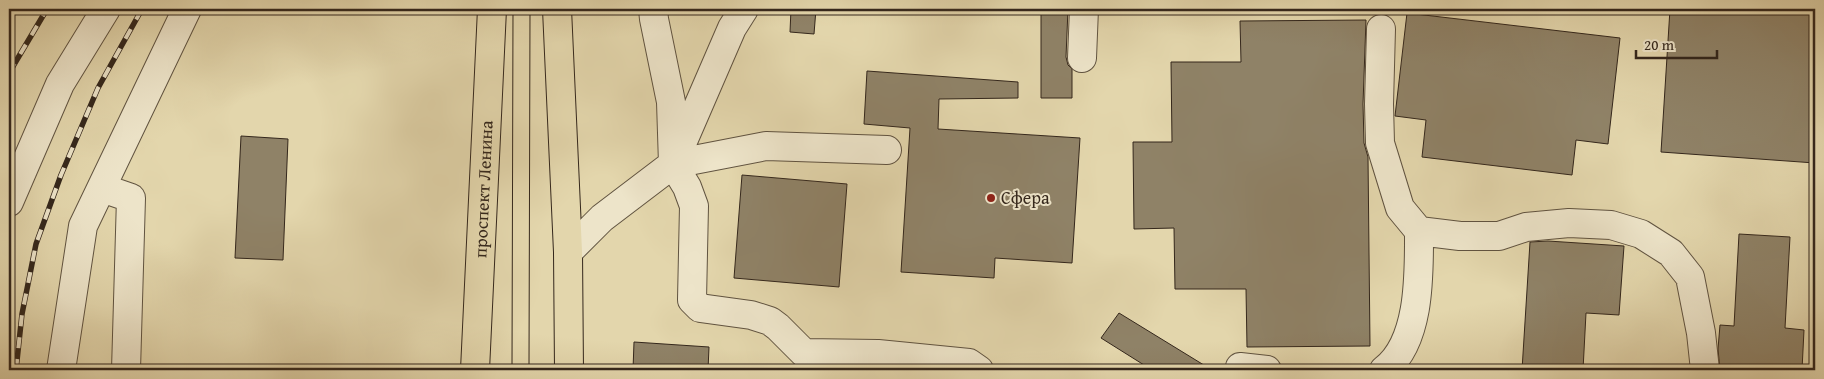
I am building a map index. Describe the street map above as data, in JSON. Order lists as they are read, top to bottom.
{
  "streets": {
    "main road": ["проспект Ленина"]
  },
  "places": ["Сфера"],
  "scale_bar": "20 m"
}
